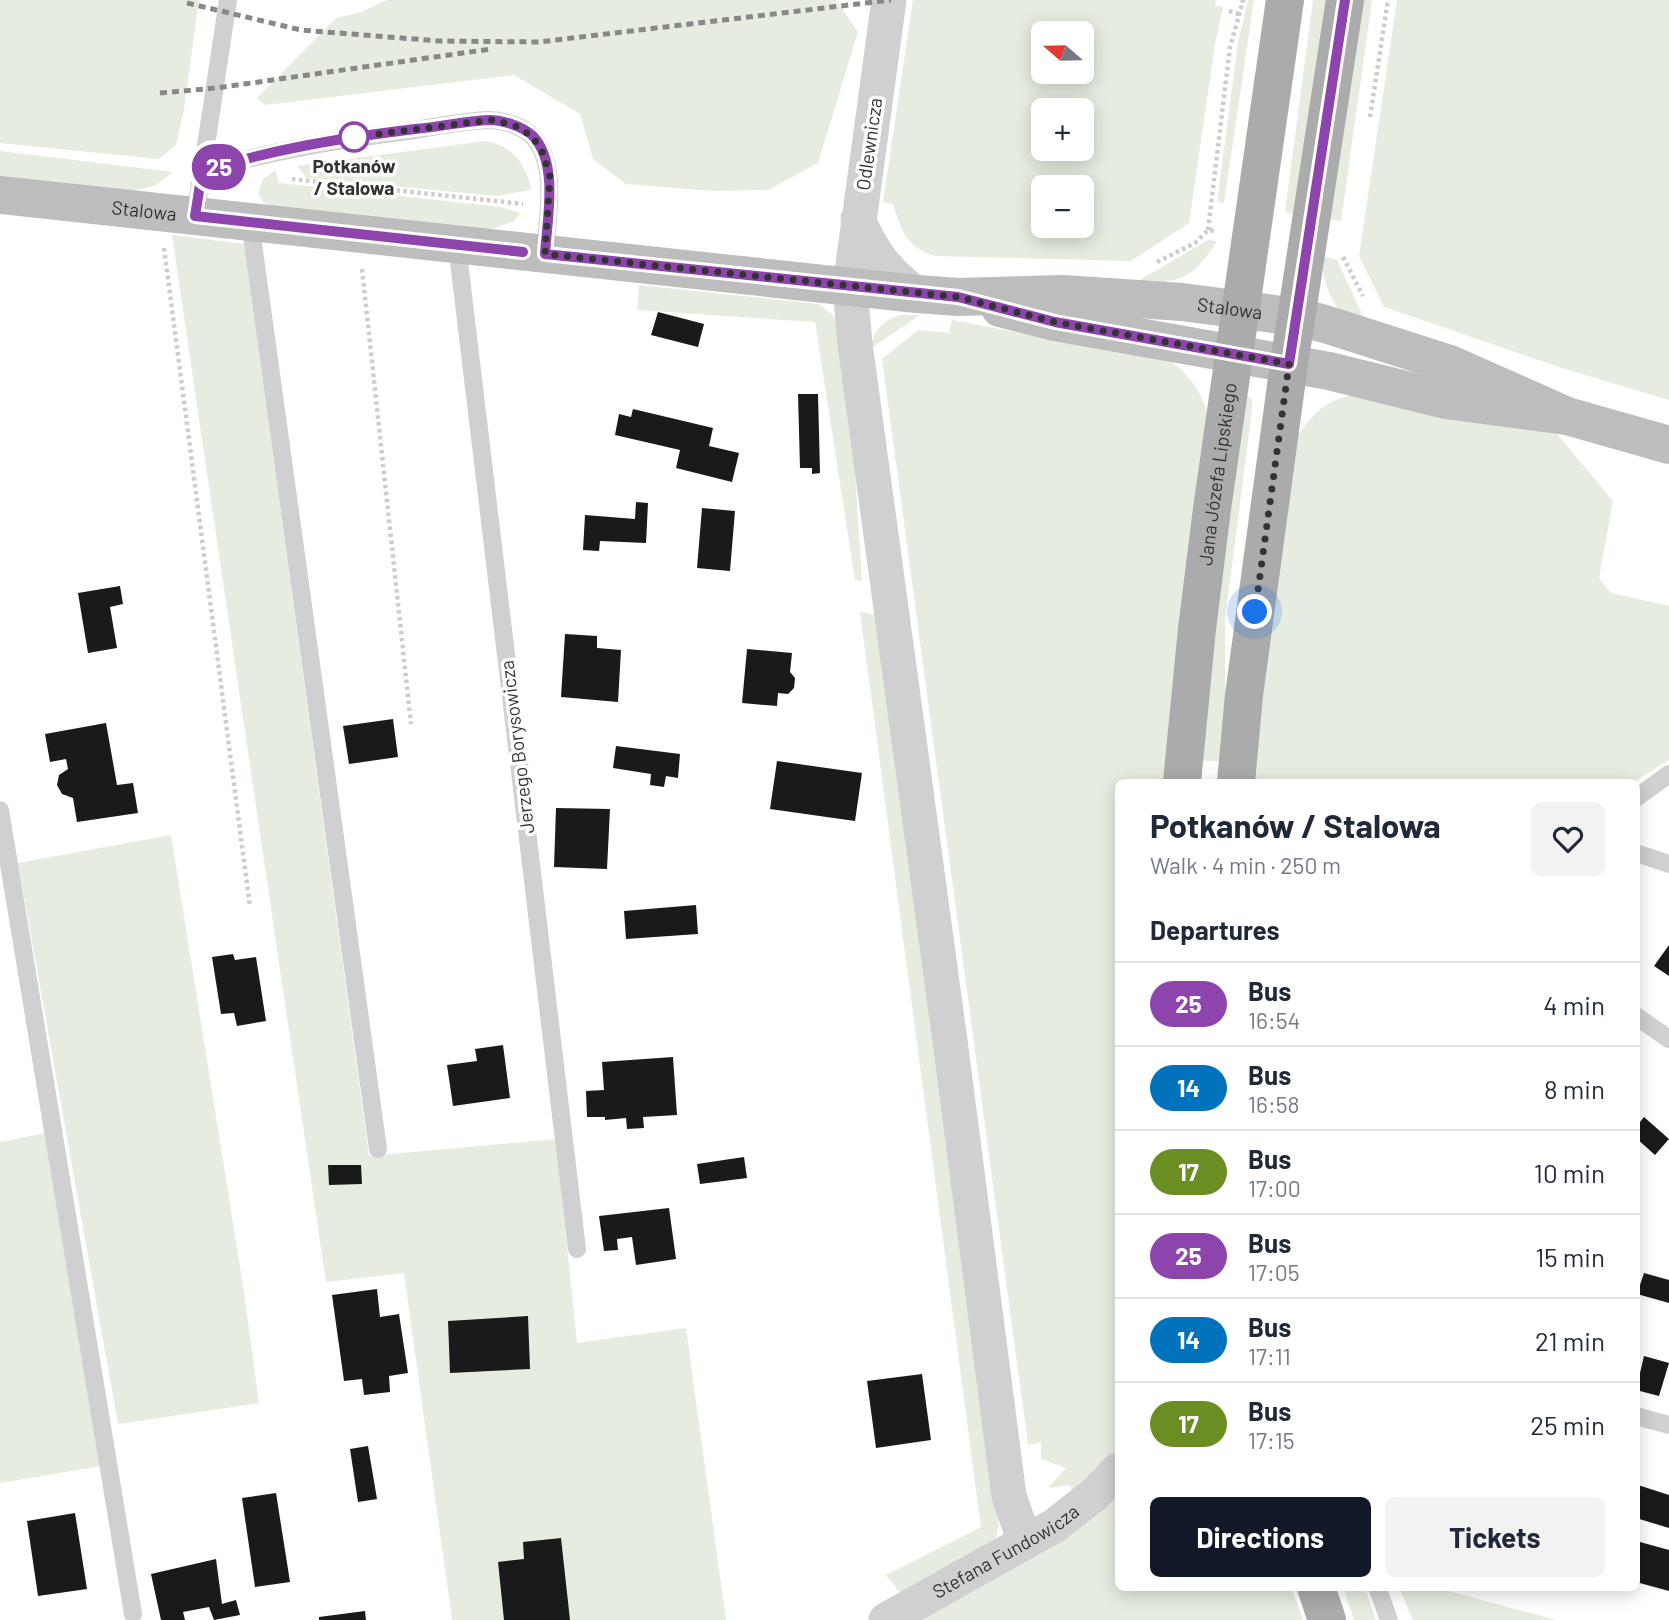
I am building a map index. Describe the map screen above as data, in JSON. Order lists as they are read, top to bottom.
{
  "streets": {
    "main road": ["Jana Józefa Lipskiego"],
    "street": ["Odlewnicza", "Stalowa", "Stefana Fundowicza"],
    "lane": ["Jerzego Borysowicza"]
  },
  "crossings": [
    ["Odlewnicza", "Stalowa"],
    ["Odlewnicza", "Stefana Fundowicza"],
    ["Stalowa", "Jana Józefa Lipskiego"],
    ["Stalowa", "Jerzego Borysowicza"]
  ],
  "places": ["Potkanów / Stalowa"],
  "lines": ["bus line 25"],
  "north": "left",
  "page": {
    "on_map": "25",
    "map_buttons": ["+", "−"],
    "heading": [
      ["Potkanów / Stalowa", "Walk · 4 min · 250 m"],
      "Departures"
    ],
    "list": [
      {
        "mark": "25",
        "name": "Bus",
        "note": "16:54",
        "value": "4 min"
      },
      {
        "mark": "14",
        "name": "Bus",
        "note": "16:58",
        "value": "8 min"
      },
      {
        "mark": "17",
        "name": "Bus",
        "note": "17:00",
        "value": "10 min"
      },
      {
        "mark": "25",
        "name": "Bus",
        "note": "17:05",
        "value": "15 min"
      },
      {
        "mark": "14",
        "name": "Bus",
        "note": "17:11",
        "value": "21 min"
      },
      {
        "mark": "17",
        "name": "Bus",
        "note": "17:15",
        "value": "25 min"
      }
    ],
    "buttons": ["Directions", "Tickets"]
  }
}
